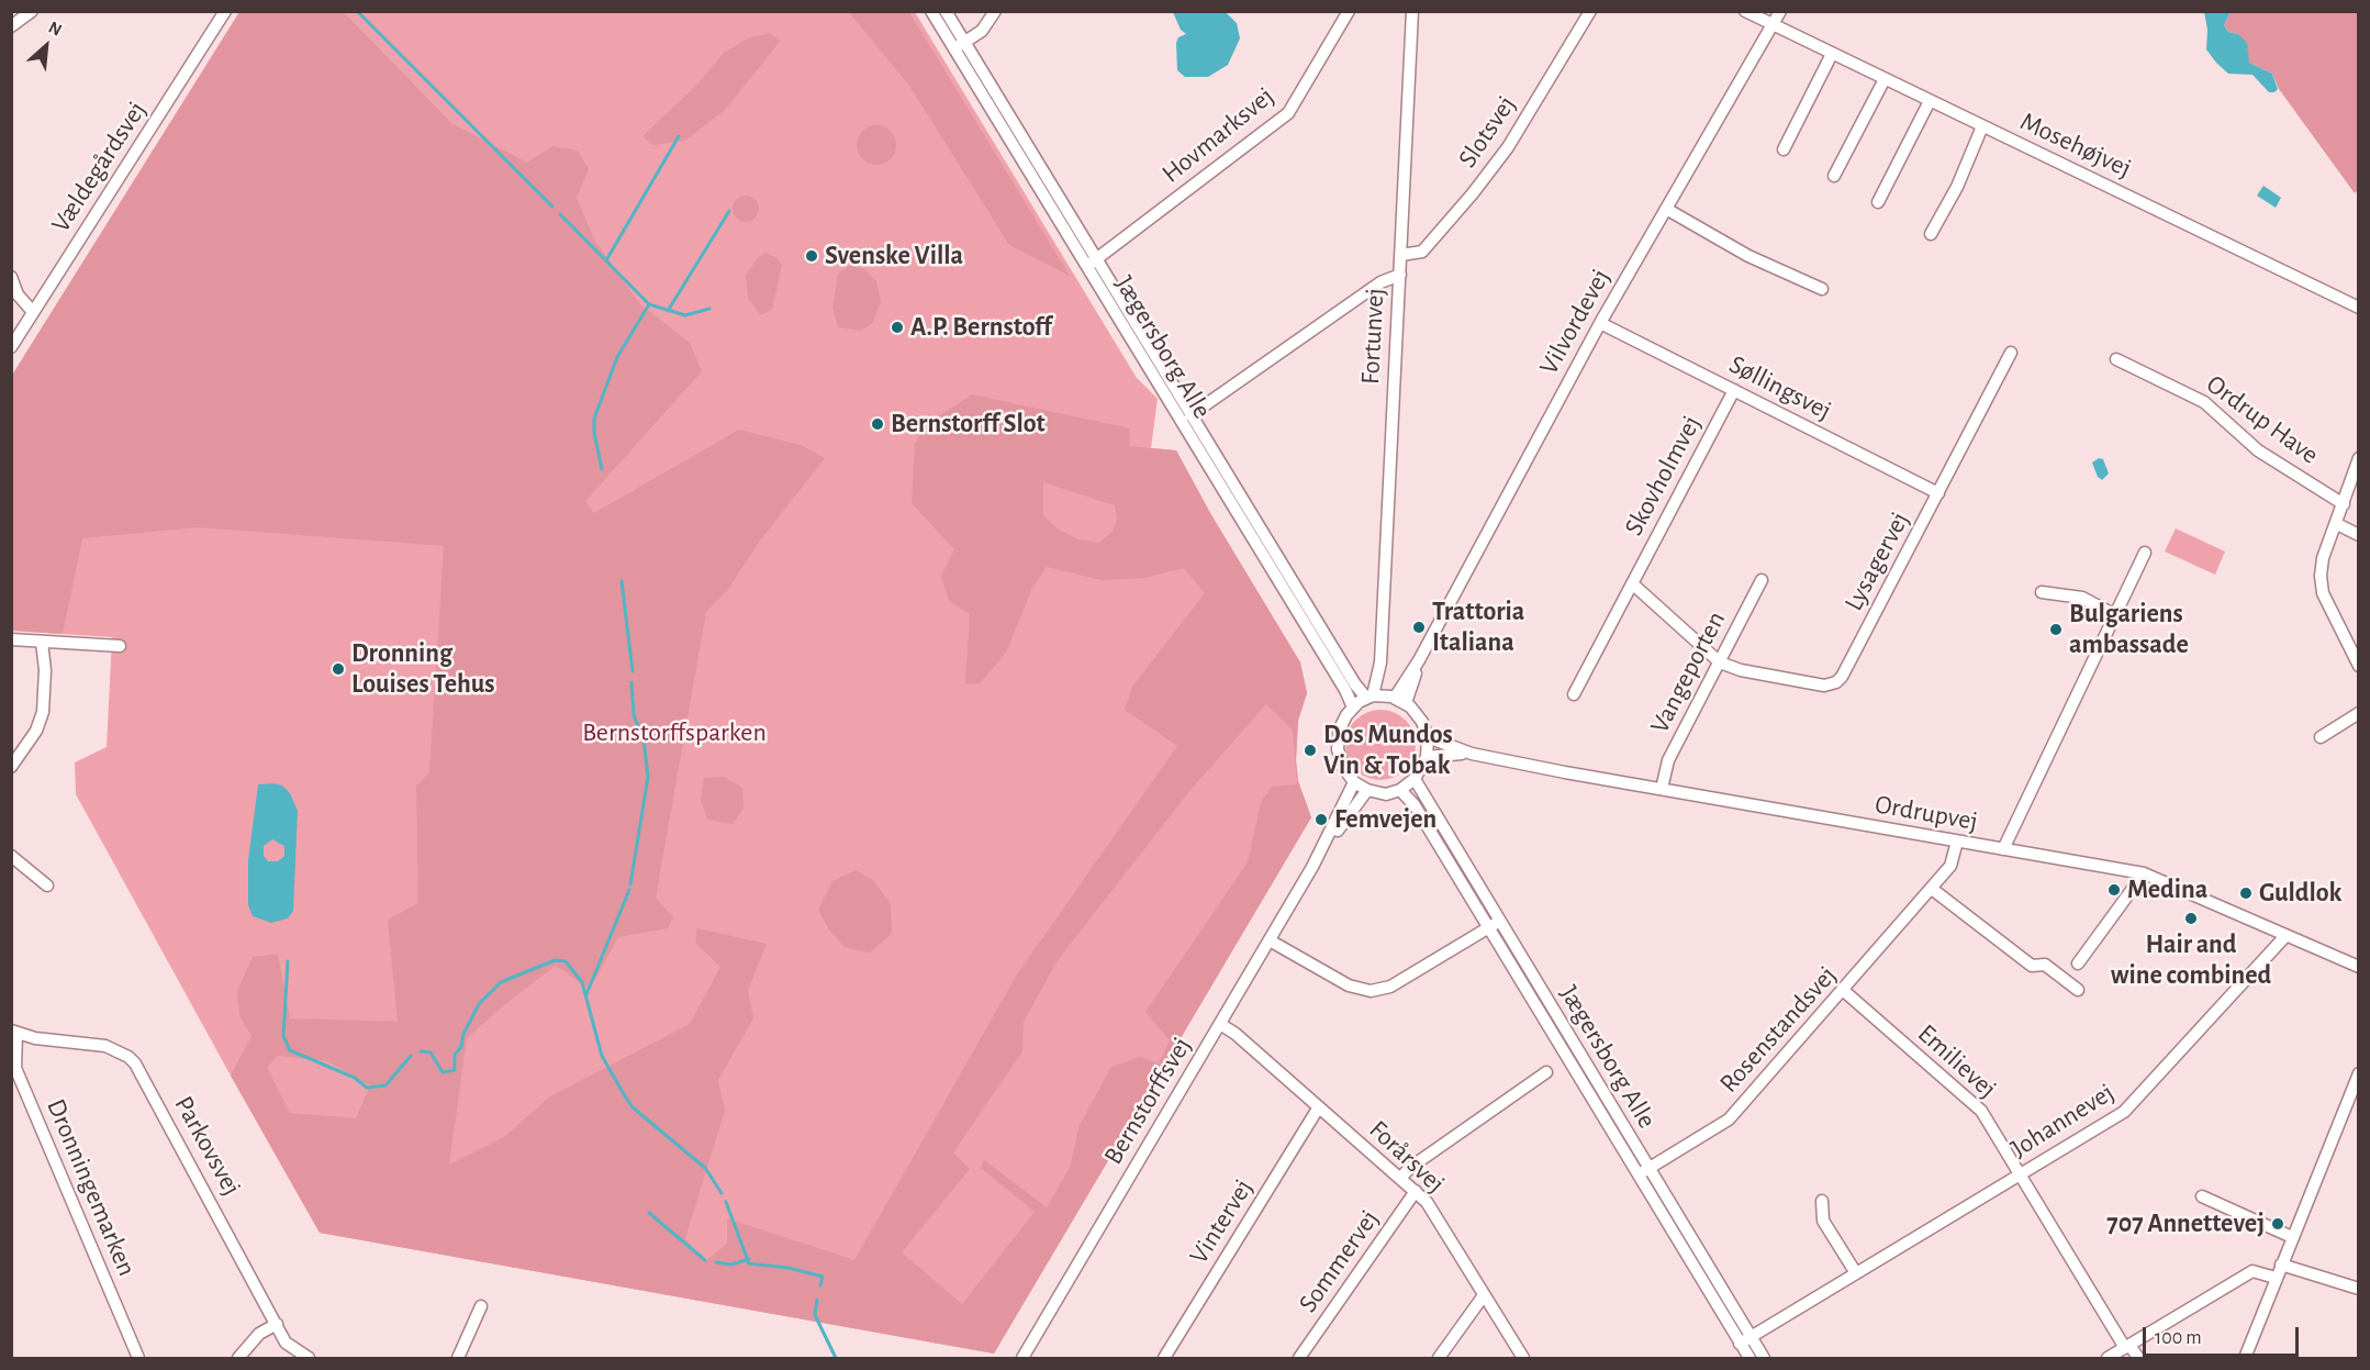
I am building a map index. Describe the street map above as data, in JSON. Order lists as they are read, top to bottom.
{
  "streets": {
    "street": [
      "Slotsvej",
      "Hovmarksvej",
      "Mosehøjvej",
      "Vældegårdsvej",
      "Vilvordevej",
      "Fortunvej",
      "Jægersborg Alle",
      "Søllingsvej",
      "Ordrup Have",
      "Skovholmvej",
      "Lysagervej",
      "Vangeporten",
      "Ordrupvej",
      "Rosenstandsvej",
      "Emilievej",
      "Bernstorffsvej",
      "Johannevej",
      "Parkovsvej",
      "Forårsvej",
      "Dronningemarken",
      "Vintervej",
      "Sommervej"
    ]
  },
  "crossings": [
    ["Slotsvej", "Fortunvej"],
    ["Hovmarksvej", "Jægersborg Alle"],
    ["Mosehøjvej", "Vilvordevej"],
    ["Vilvordevej", "Fortunvej"],
    ["Vilvordevej", "Jægersborg Alle"],
    ["Vilvordevej", "Søllingsvej"],
    ["Vilvordevej", "Ordrupvej"],
    ["Vilvordevej", "Bernstorffsvej"],
    ["Fortunvej", "Jægersborg Alle"],
    ["Fortunvej", "Ordrupvej"],
    ["Fortunvej", "Bernstorffsvej"],
    ["Jægersborg Alle", "Ordrupvej"],
    ["Jægersborg Alle", "Rosenstandsvej"],
    ["Jægersborg Alle", "Bernstorffsvej"],
    ["Jægersborg Alle", "Johannevej"],
    ["Søllingsvej", "Skovholmvej"],
    ["Søllingsvej", "Lysagervej"],
    ["Lysagervej", "Vangeporten"],
    ["Vangeporten", "Ordrupvej"],
    ["Ordrupvej", "Rosenstandsvej"],
    ["Ordrupvej", "Bernstorffsvej"],
    ["Ordrupvej", "Johannevej"],
    ["Rosenstandsvej", "Emilievej"],
    ["Emilievej", "Johannevej"],
    ["Bernstorffsvej", "Forårsvej"],
    ["Parkovsvej", "Dronningemarken"],
    ["Forårsvej", "Vintervej"],
    ["Forårsvej", "Sommervej"]
  ],
  "parks": ["Bernstorffsparken"],
  "places": [
    "Svenske Villa",
    "A.P. Bernstoff",
    "Bernstorff Slot",
    "Trattoria Italiana",
    "Bulgariens ambassade",
    "Dronning Louises Tehus",
    "Dos Mundos Vin & Tobak",
    "Femvejen",
    "Medina",
    "Guldlok",
    "Hair and wine combined",
    "707 Annettevej"
  ],
  "scale_bar": "100 m",
  "north": "top right"
}
